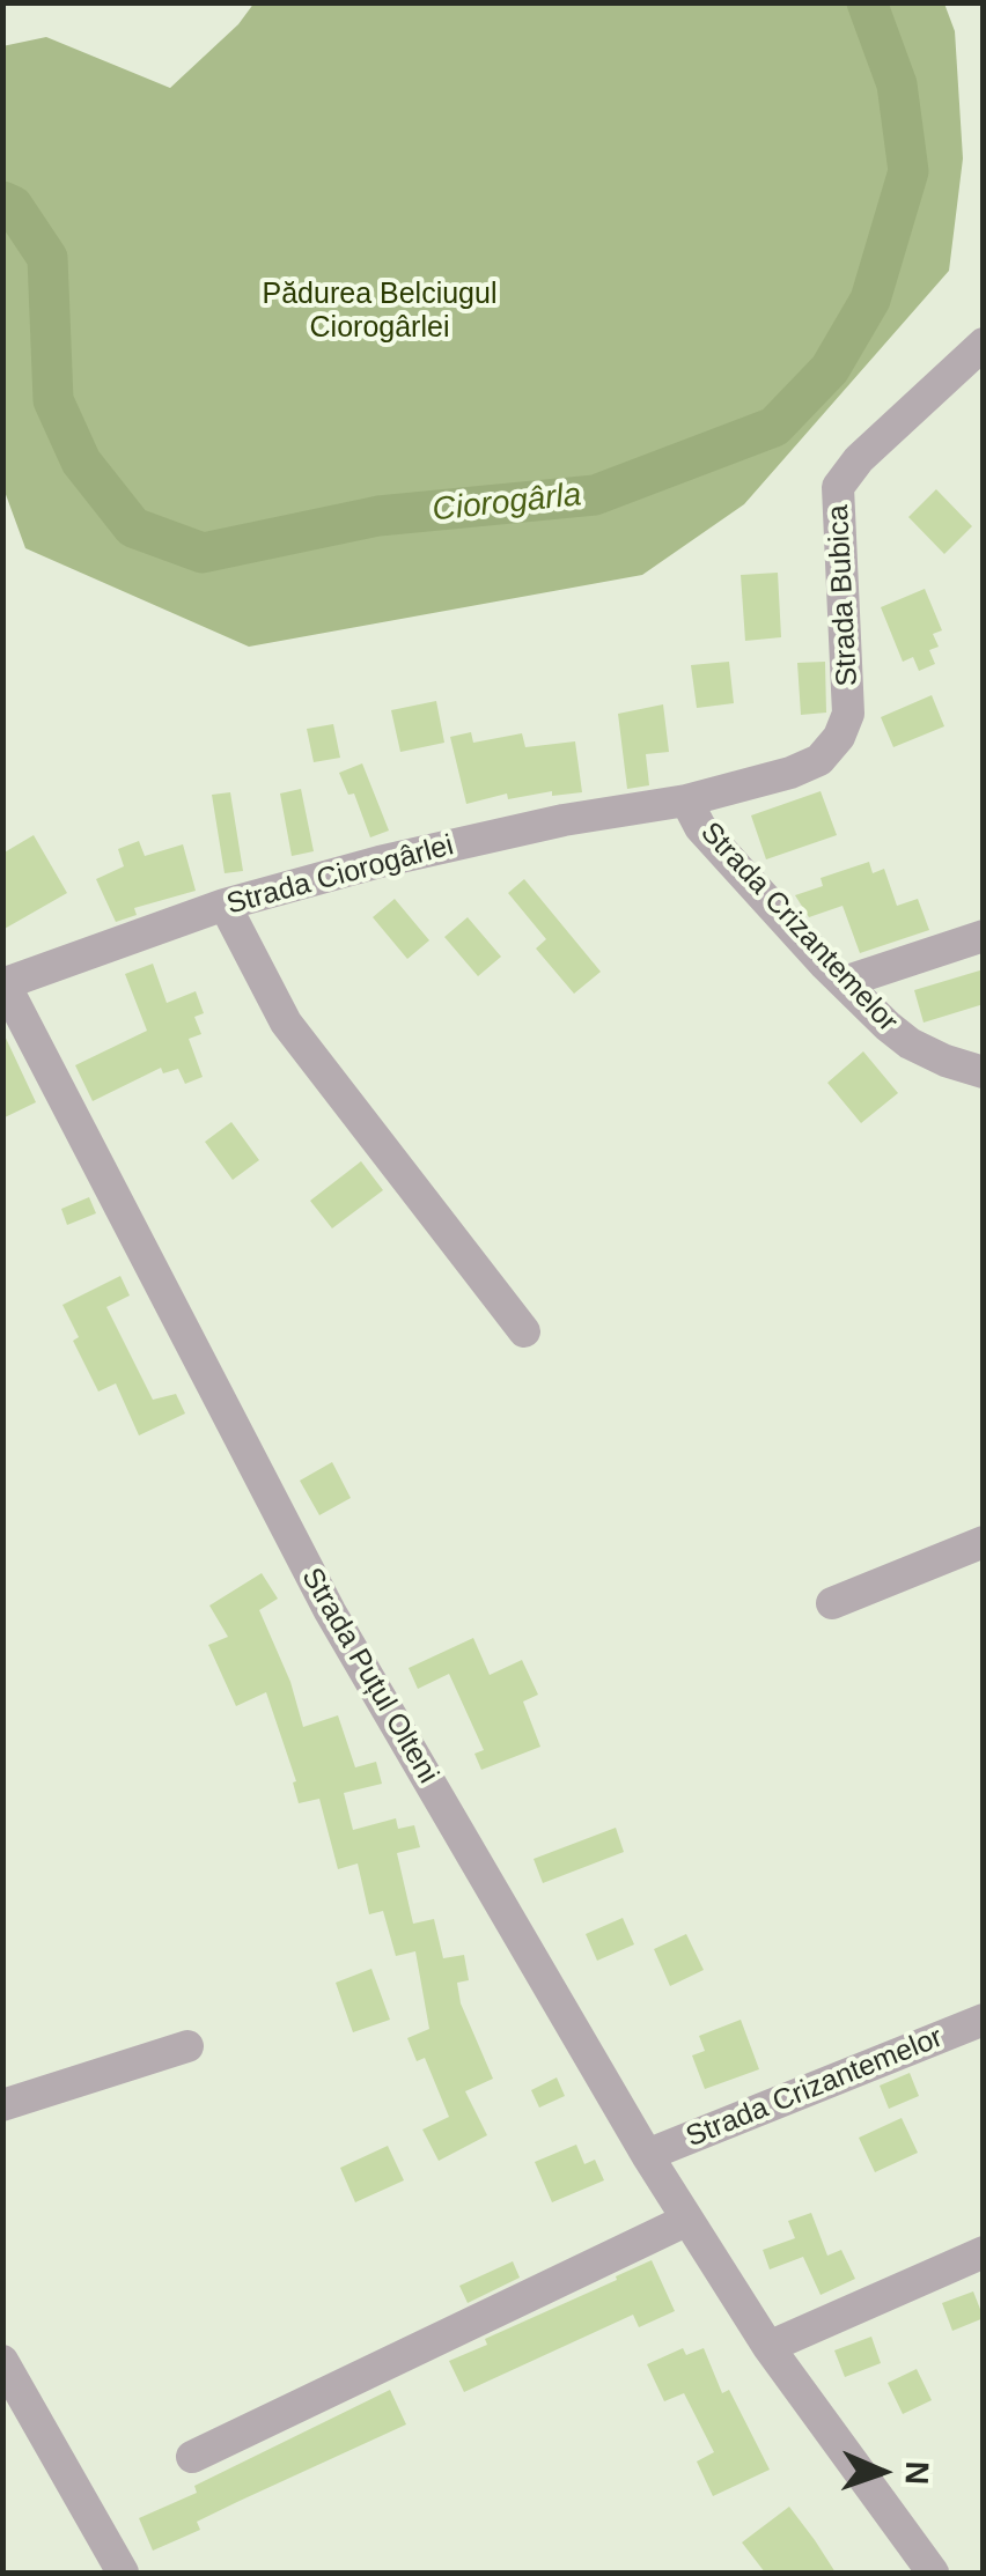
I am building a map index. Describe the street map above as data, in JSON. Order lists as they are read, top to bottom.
{
  "streets": {
    "street": [
      "Strada Bubica",
      "Strada Ciorogârlei",
      "Strada Crizantemelor",
      "Strada Puțul Olteni"
    ]
  },
  "crossings": [
    ["Strada Bubica", "Strada Ciorogârlei"],
    ["Strada Bubica", "Strada Crizantemelor"],
    ["Strada Ciorogârlei", "Strada Crizantemelor"],
    ["Strada Ciorogârlei", "Strada Puțul Olteni"],
    ["Strada Crizantemelor", "Strada Puțul Olteni"]
  ],
  "water": ["Ciorogârla"],
  "parks": ["Pădurea Belciugul Ciorogârlei"],
  "north": "right"
}
